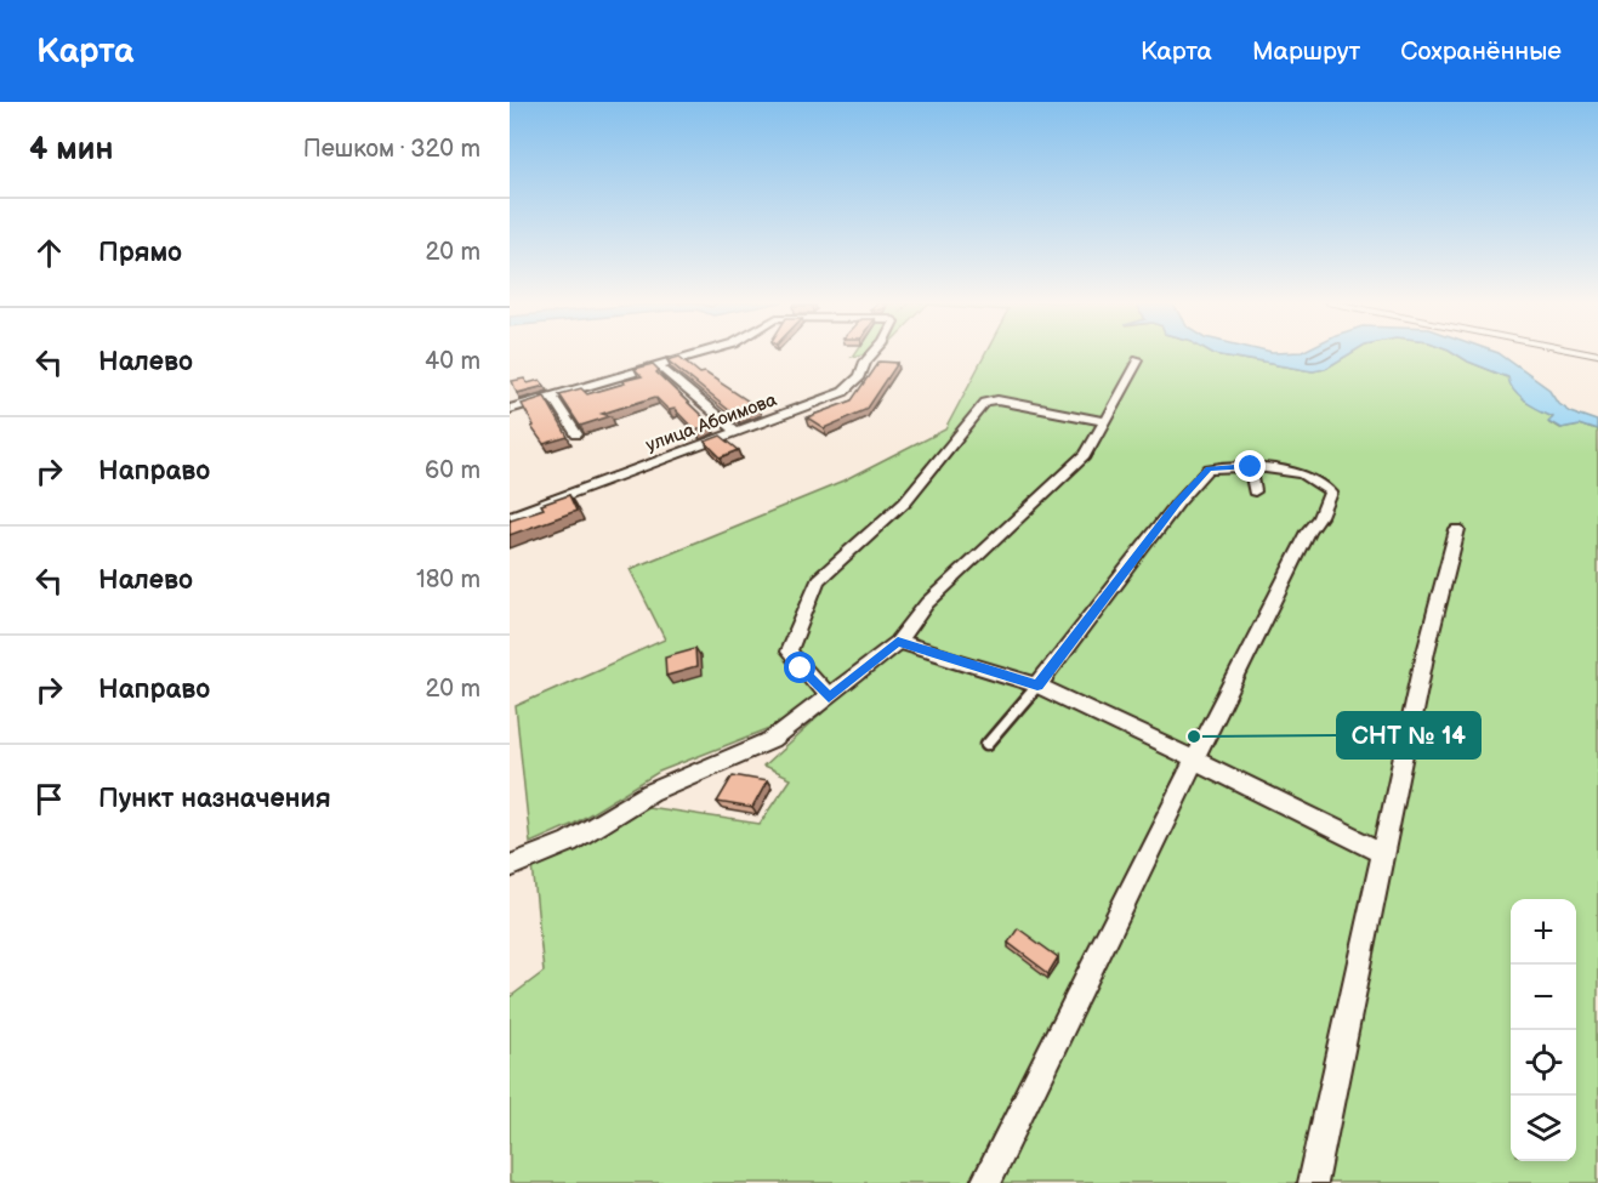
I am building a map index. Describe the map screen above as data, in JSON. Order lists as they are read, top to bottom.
{
  "streets": {
    "street": ["улица Абоимова"]
  },
  "places": ["СНТ № 14"],
  "page": {
    "header": "Карта",
    "nav": ["Карта", "Маршрут", "Сохранённые"],
    "heading": ["4 мин", "Пешком · 320 m"],
    "list": [
      ["Прямо", "20 m"],
      ["Налево", "40 m"],
      ["Направо", "60 m"],
      ["Налево", "180 m"],
      ["Направо", "20 m"],
      "Пункт назначения"
    ],
    "map_buttons": ["+", "−"]
  }
}
